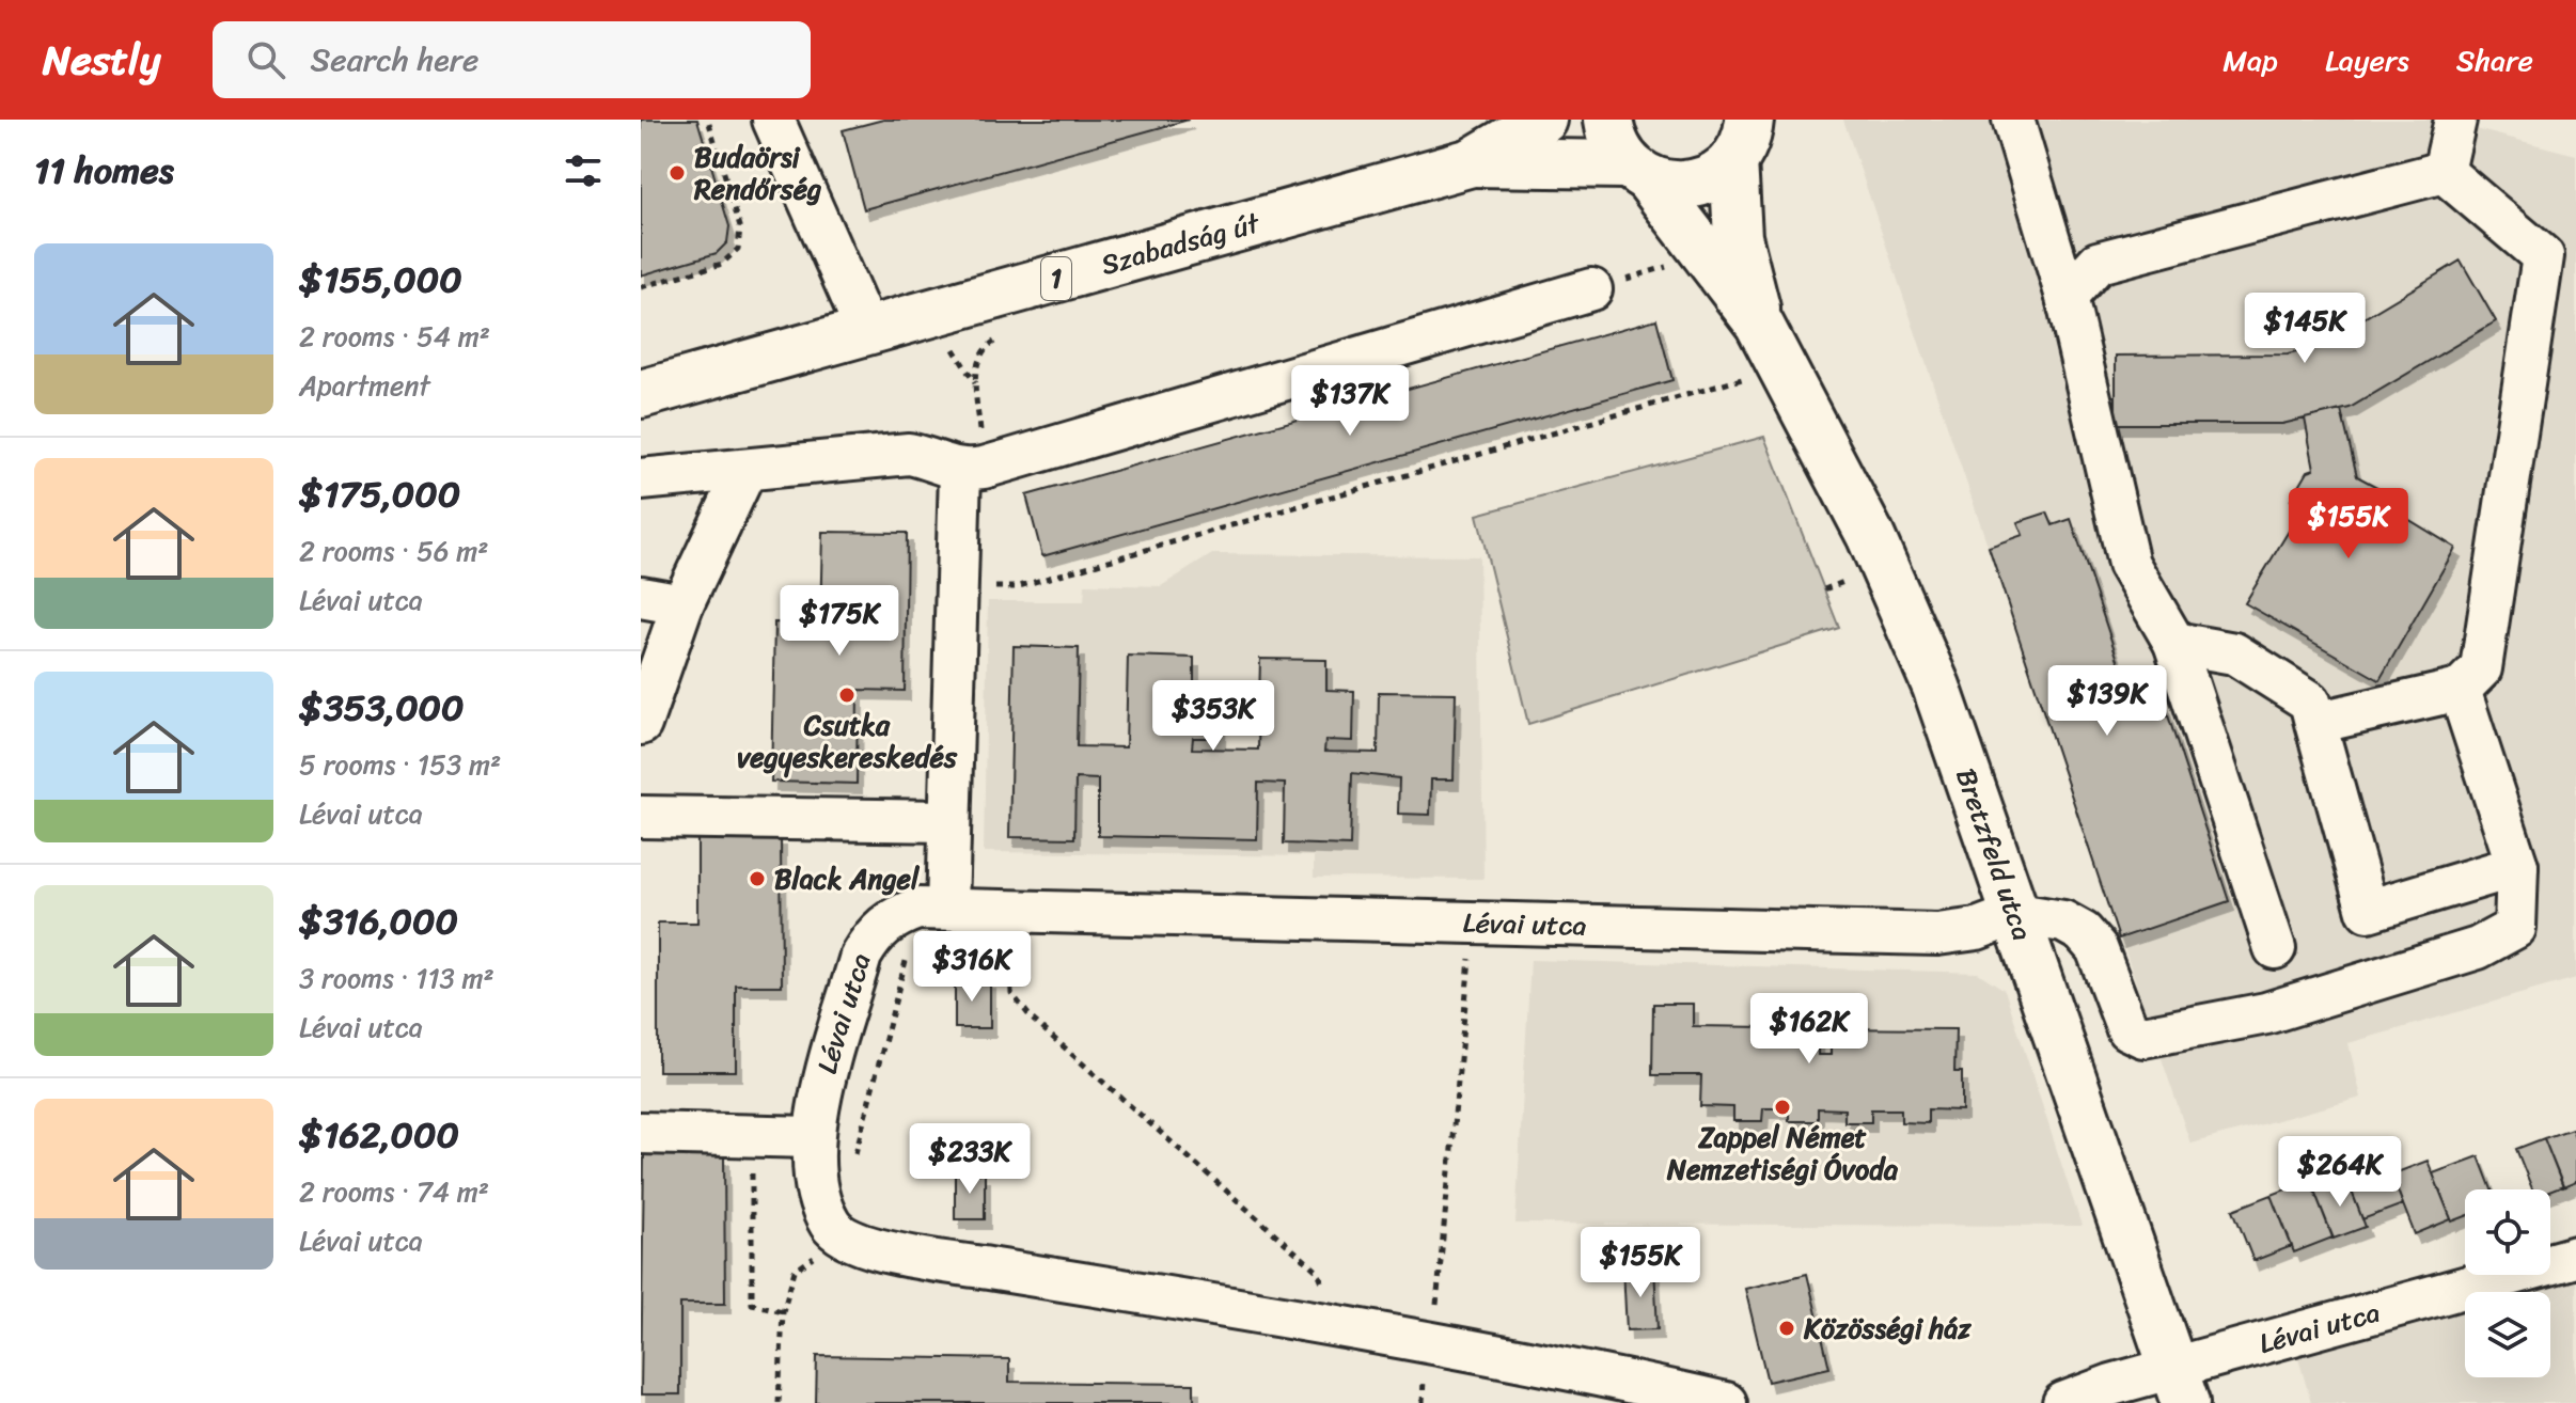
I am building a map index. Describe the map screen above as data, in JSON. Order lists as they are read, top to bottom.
{
  "streets": {
    "main road": ["Szabadság út", "1", "Bretzfeld utca"],
    "street": ["Lévai utca"]
  },
  "crossings": [
    ["Szabadság út", "1"],
    ["Szabadság út", "Bretzfeld utca"],
    ["1", "Bretzfeld utca"],
    ["Bretzfeld utca", "Lévai utca"]
  ],
  "places": [
    "Budaörsi Rendőrség",
    "Csutka vegyeskereskedés",
    "Black Angel",
    "Zappel Német Nemzetiségi Óvoda",
    "Közösségi ház"
  ],
  "page": {
    "header": "Nestly",
    "search": "Search here",
    "nav": ["Map", "Layers", "Share"],
    "heading": "11 homes",
    "list": [
      {
        "name": "$155,000",
        "note": "2 rooms · 54 m² · Apartment"
      },
      {
        "name": "$175,000",
        "note": "2 rooms · 56 m² · Lévai utca"
      },
      {
        "name": "$353,000",
        "note": "5 rooms · 153 m² · Lévai utca"
      },
      {
        "name": "$316,000",
        "note": "3 rooms · 113 m² · Lévai utca"
      },
      {
        "name": "$162,000",
        "note": "2 rooms · 74 m² · Lévai utca"
      }
    ],
    "price": [
      "$145K",
      "$137K",
      "$155K",
      "$175K",
      "$139K",
      "$353K",
      "$316K",
      "$162K",
      "$233K",
      "$264K",
      "$155K"
    ]
  }
}
